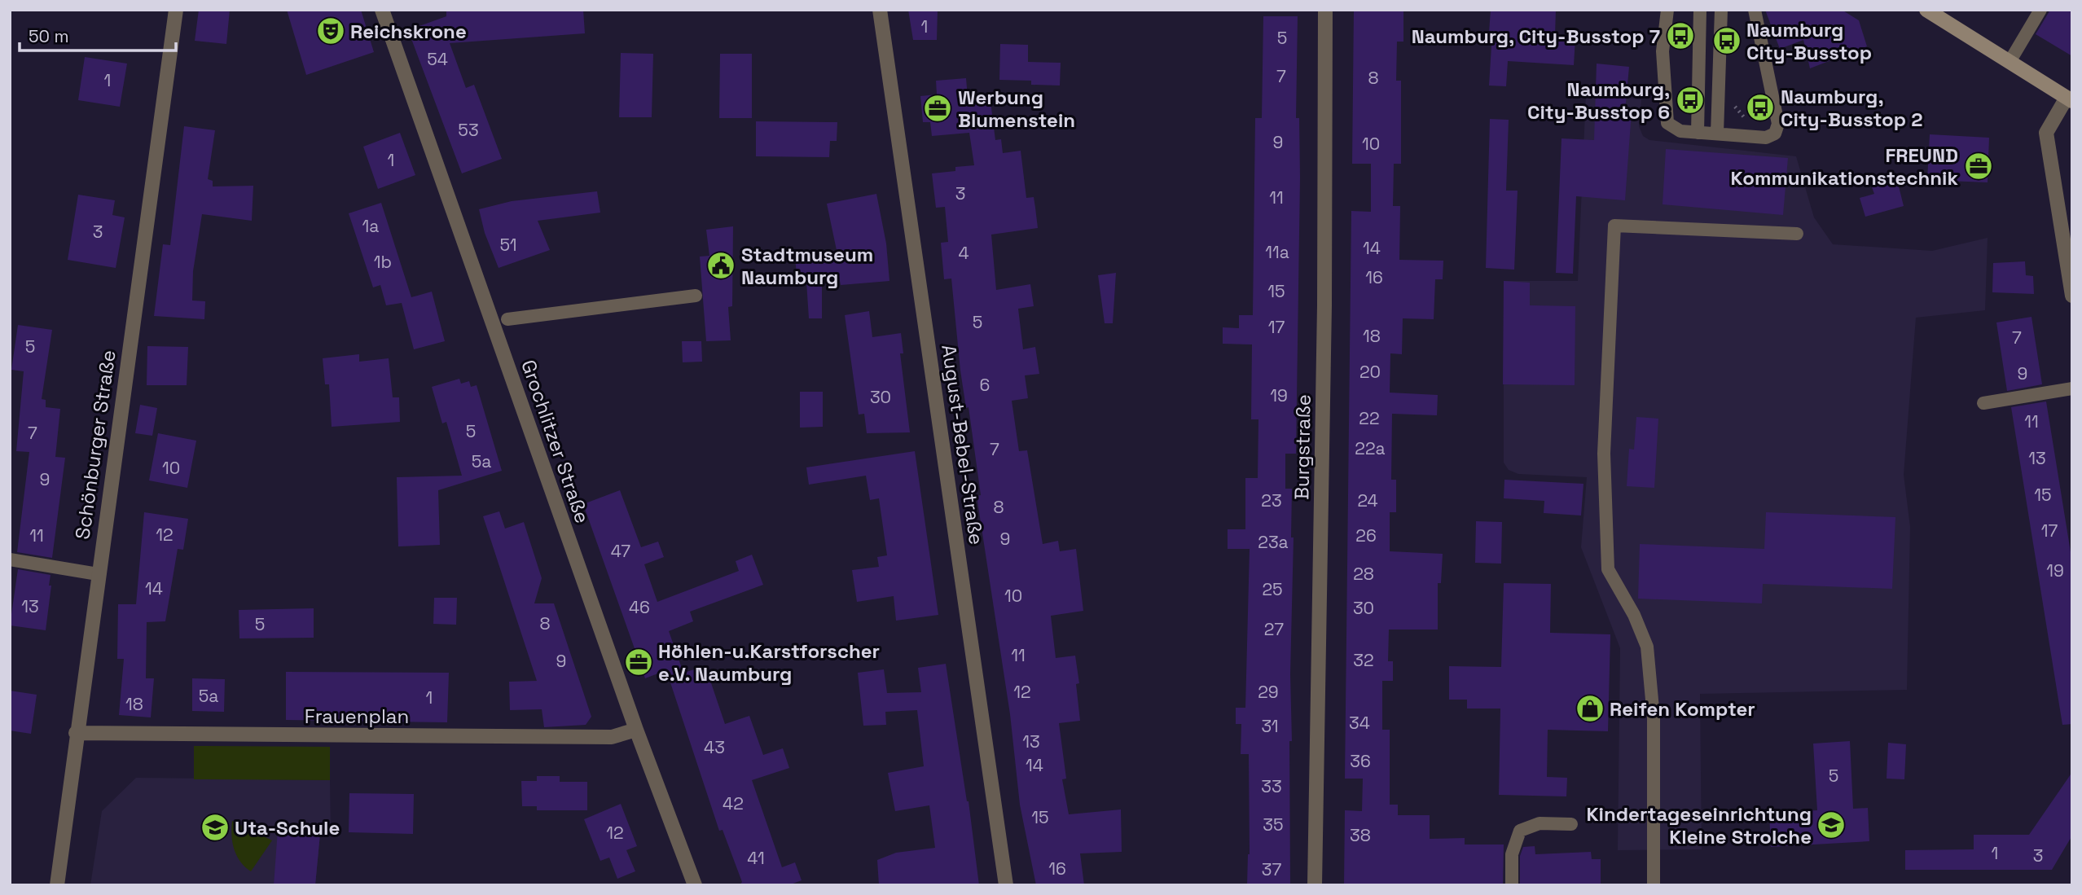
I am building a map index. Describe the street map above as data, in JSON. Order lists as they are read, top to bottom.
{
  "streets": {
    "street": [
      "Grochlitzer Straße",
      "Schönburger Straße",
      "August-Bebel-Straße",
      "Burgstraße",
      "Frauenplan"
    ]
  },
  "crossings": [
    ["Grochlitzer Straße", "Frauenplan"],
    ["Schönburger Straße", "Frauenplan"]
  ],
  "places": {
    "theatre": ["Reichskrone"],
    "bus stop": [
      "Naumburg, City-Busstop 7",
      "Naumburg City-Busstop",
      "Naumburg, City-Busstop 6",
      "Naumburg, City-Busstop 2"
    ],
    "office": ["Werbung Blumenstein", "FREUND Kommunikationstechnik", "Höhlen-u.Karstforscher e.V. Naumburg"],
    "public building": ["Stadtmuseum Naumburg"],
    "shop": ["Reifen Kompter"],
    "school or university": ["Kindertageseinrichtung Kleine Strolche", "Uta-Schule"]
  },
  "house_numbers": [
    "1",
    "5",
    "54",
    "7",
    "8",
    "1",
    "53",
    "9",
    "10",
    "1",
    "3",
    "11",
    "1a",
    "3",
    "51",
    "14",
    "11a",
    "4",
    "1b",
    "16",
    "15",
    "5",
    "17",
    "18",
    "7",
    "5",
    "20",
    "9",
    "6",
    "19",
    "30",
    "22",
    "11",
    "5",
    "7",
    "22a",
    "7",
    "13",
    "5a",
    "10",
    "9",
    "15",
    "23",
    "24",
    "8",
    "17",
    "12",
    "11",
    "26",
    "9",
    "23a",
    "47",
    "19",
    "28",
    "14",
    "25",
    "10",
    "13",
    "46",
    "30",
    "8",
    "5",
    "27",
    "11",
    "32",
    "9",
    "12",
    "29",
    "5a",
    "1",
    "18",
    "34",
    "31",
    "13",
    "43",
    "36",
    "14",
    "5",
    "33",
    "42",
    "15",
    "35",
    "12",
    "38",
    "1",
    "3",
    "41",
    "16",
    "37"
  ],
  "scale_bar": "50 m"
}
